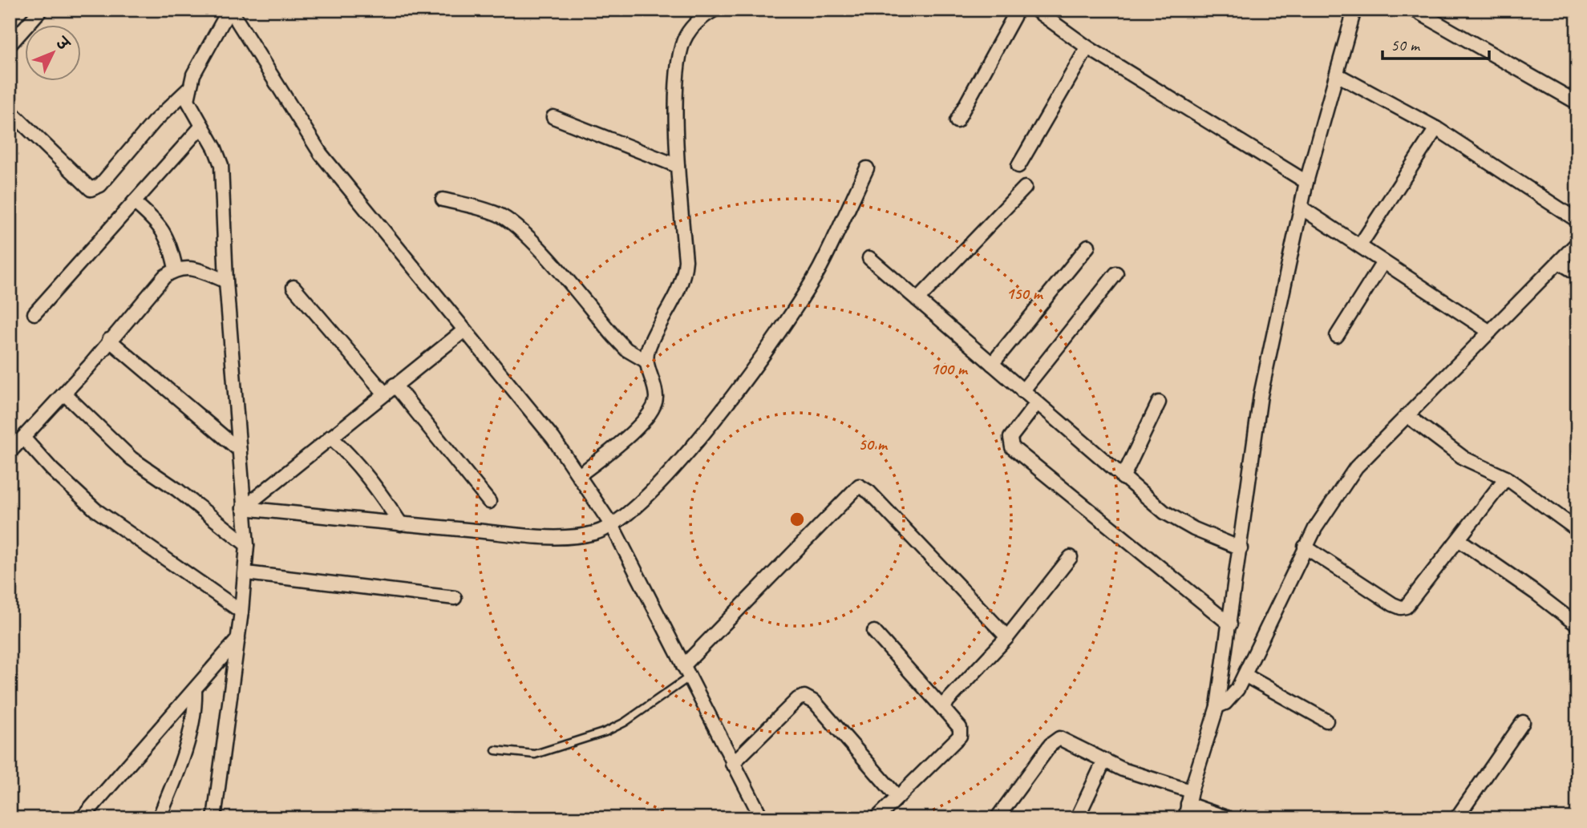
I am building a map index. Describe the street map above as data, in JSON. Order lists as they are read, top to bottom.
{
  "scale_bar": "50 m",
  "north": "top right",
  "rings": ["150 m", "100 m", "50 m"]
}
